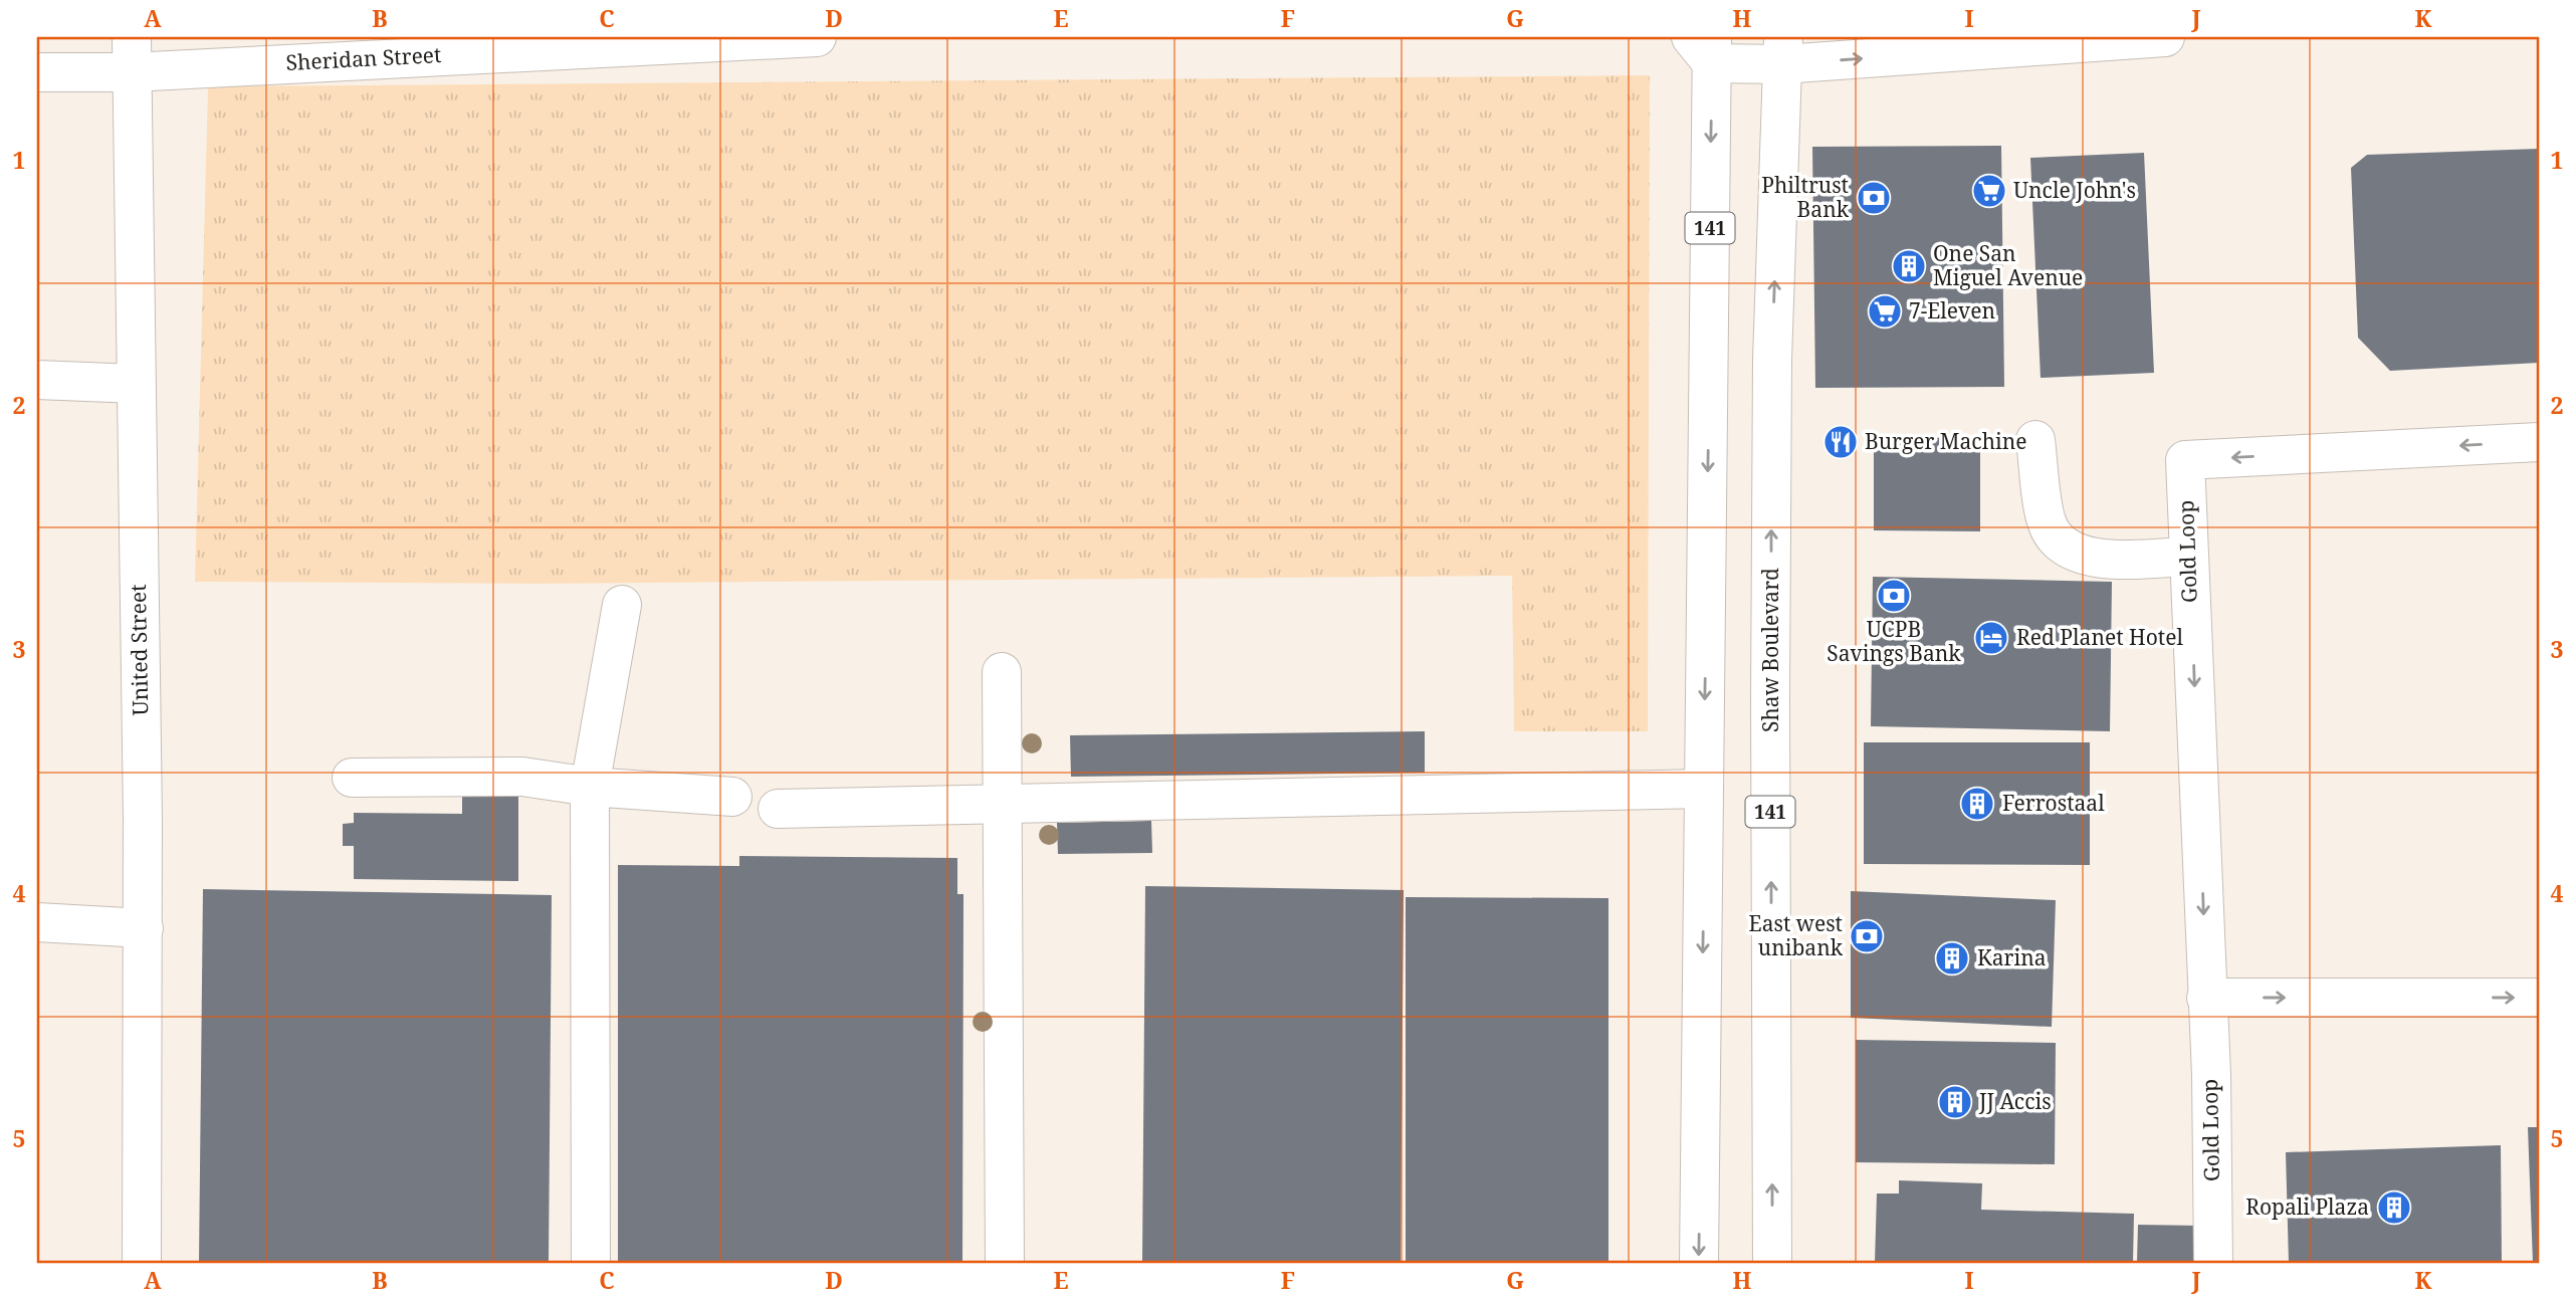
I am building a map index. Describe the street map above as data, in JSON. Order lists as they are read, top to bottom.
{
  "streets": {
    "street": [
      "Sheridan Street",
      "141",
      "Gold Loop",
      "United Street",
      "Shaw Boulevard"
    ]
  },
  "crossings": [
    ["Sheridan Street", "United Street"]
  ],
  "places": {
    "supermarket": ["Uncle John's", "7-Eleven"],
    "bank": ["Philtrust Bank", "UCPB Savings Bank", "East west unibank"],
    "building": [
      "One San Miguel Avenue",
      "Ferrostaal",
      "Karina",
      "JJ Accis",
      "Ropali Plaza"
    ],
    "restaurant": ["Burger Machine"],
    "hotel": ["Red Planet Hotel"]
  },
  "grid": {
    "columns": [
      "A",
      "B",
      "C",
      "D",
      "E",
      "F",
      "G",
      "H",
      "I",
      "J",
      "K"
    ],
    "rows": [
      "1",
      "2",
      "3",
      "4",
      "5"
    ]
  }
}
